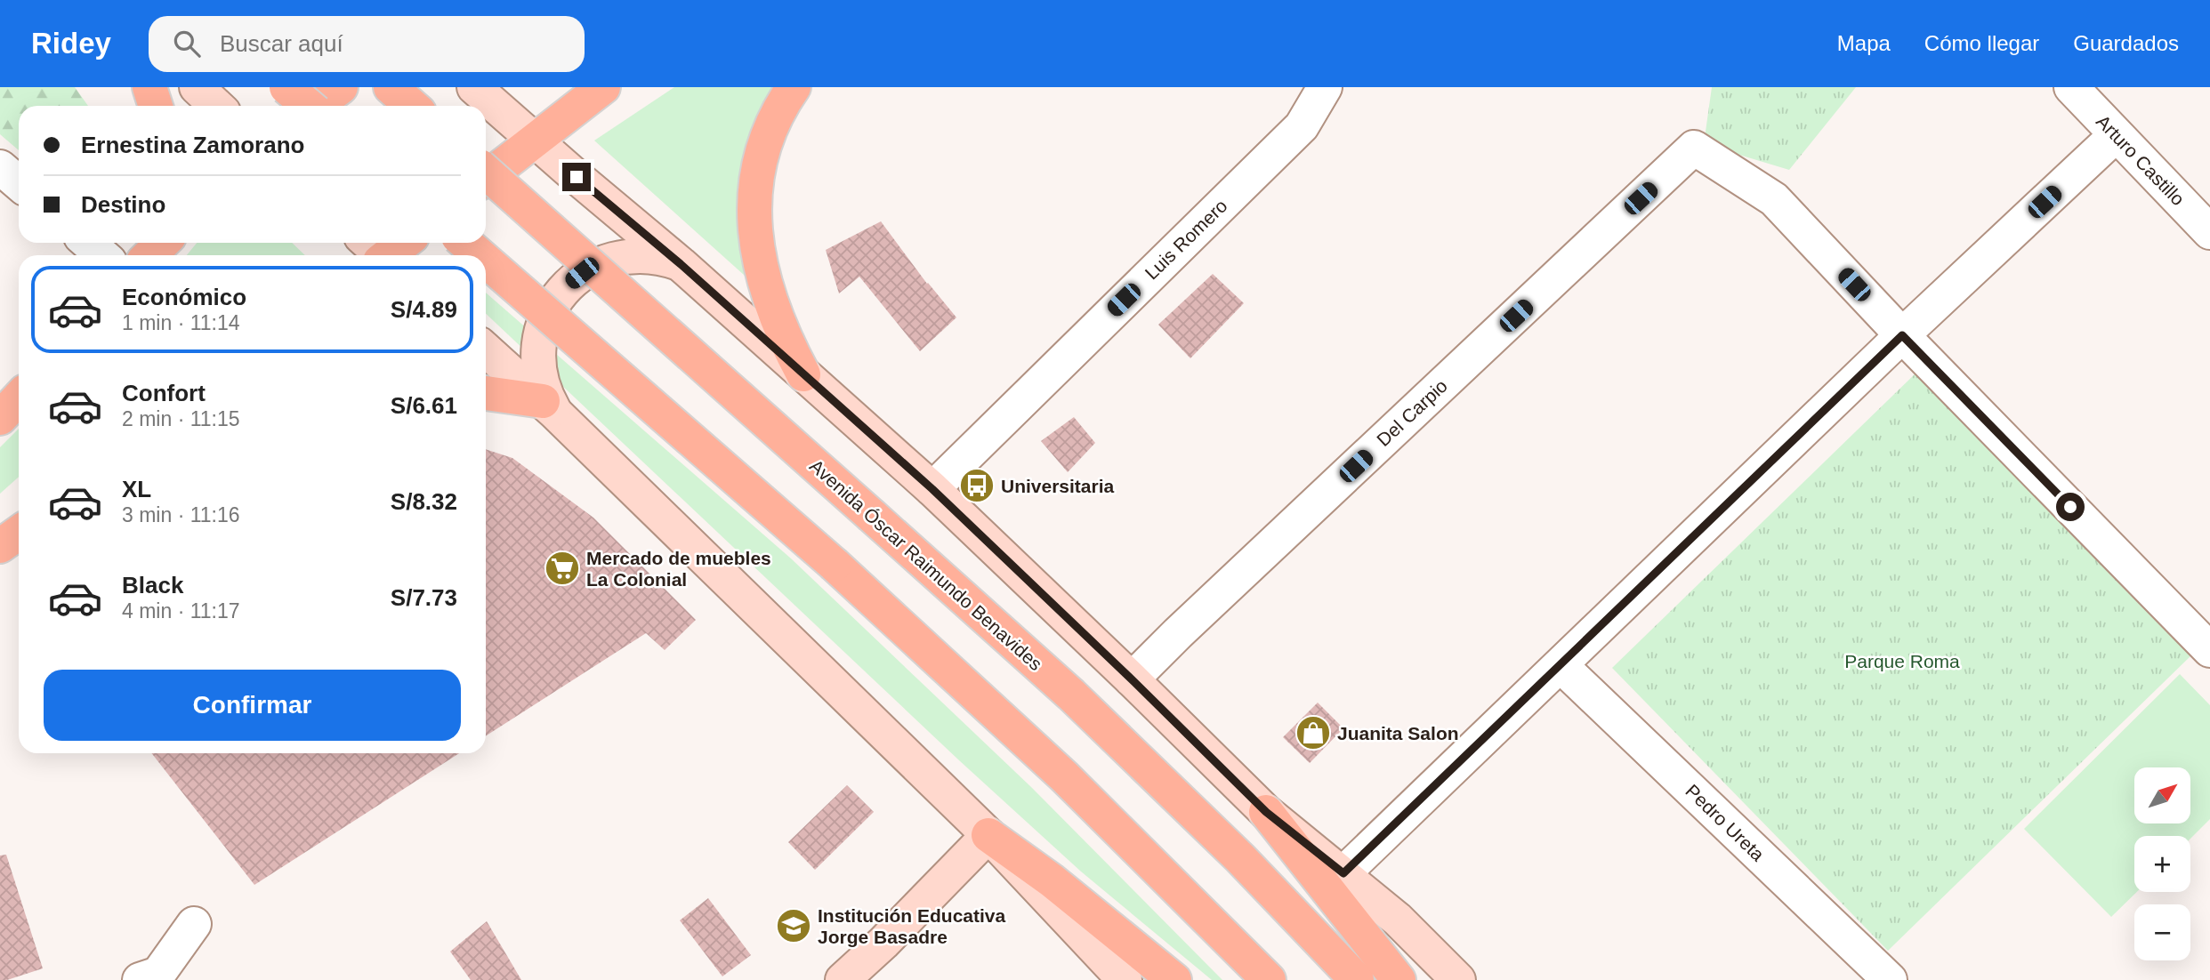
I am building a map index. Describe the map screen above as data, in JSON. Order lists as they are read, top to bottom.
{
  "streets": {
    "main road": ["Avenida Óscar Raimundo Benavides"],
    "street": [
      "Arturo Castillo",
      "Luis Romero",
      "Del Carpio",
      "Pedro Ureta"
    ]
  },
  "parks": ["Parque Roma"],
  "places": {
    "bus stop": ["Universitaria"],
    "supermarket": ["Mercado de muebles La Colonial"],
    "shop": ["Juanita Salon"],
    "school or university": ["Institución Educativa Jorge Basadre"]
  },
  "north": "top right",
  "page": {
    "header": "Ridey",
    "search": "Buscar aquí",
    "nav": ["Mapa", "Cómo llegar", "Guardados"],
    "banner": ["Ernestina Zamorano", "Destino"],
    "list": [
      {
        "name": "Económico",
        "note": "1 min · 11:14",
        "value": "S/4.89"
      },
      {
        "name": "Confort",
        "note": "2 min · 11:15",
        "value": "S/6.61"
      },
      {
        "name": "XL",
        "note": "3 min · 11:16",
        "value": "S/8.32"
      },
      {
        "name": "Black",
        "note": "4 min · 11:17",
        "value": "S/7.73"
      }
    ],
    "buttons": "Confirmar",
    "map_buttons": ["+", "−"]
  }
}
